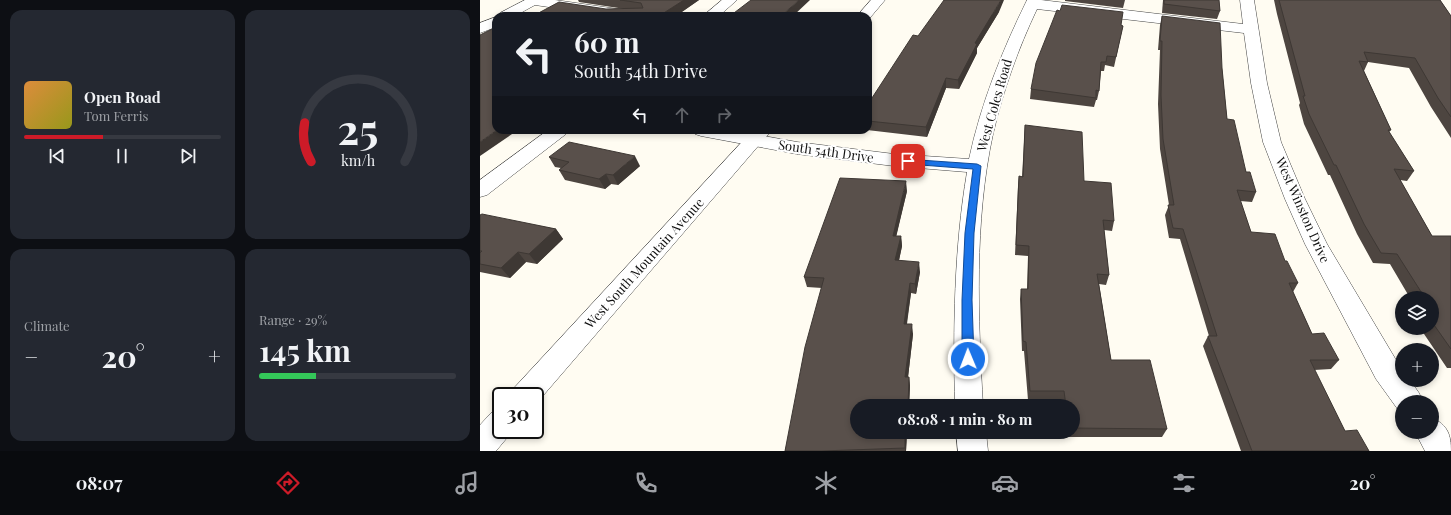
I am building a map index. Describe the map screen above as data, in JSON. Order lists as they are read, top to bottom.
{
  "streets": {
    "street": [
      "West Coles Road",
      "South 54th Drive",
      "West Winston Drive",
      "West South Mountain Avenue"
    ]
  },
  "crossings": [
    ["West Coles Road", "South 54th Drive"],
    ["South 54th Drive", "West South Mountain Avenue"]
  ],
  "page": {
    "turn": ["60 m", "South 54th Drive"],
    "song": ["Open Road", "Tom Ferris"],
    "tile": [
      "Climate",
      ["Range · 29%", "145 km"]
    ],
    "map_buttons": ["+", "−"],
    "heat": ["−", "20°", "+"],
    "limit": "30",
    "trip": "08:08 · 1 min · 80 m",
    "tabs": ["08:07", "20°"],
    "gauge": ["25", "km/h"]
  }
}
